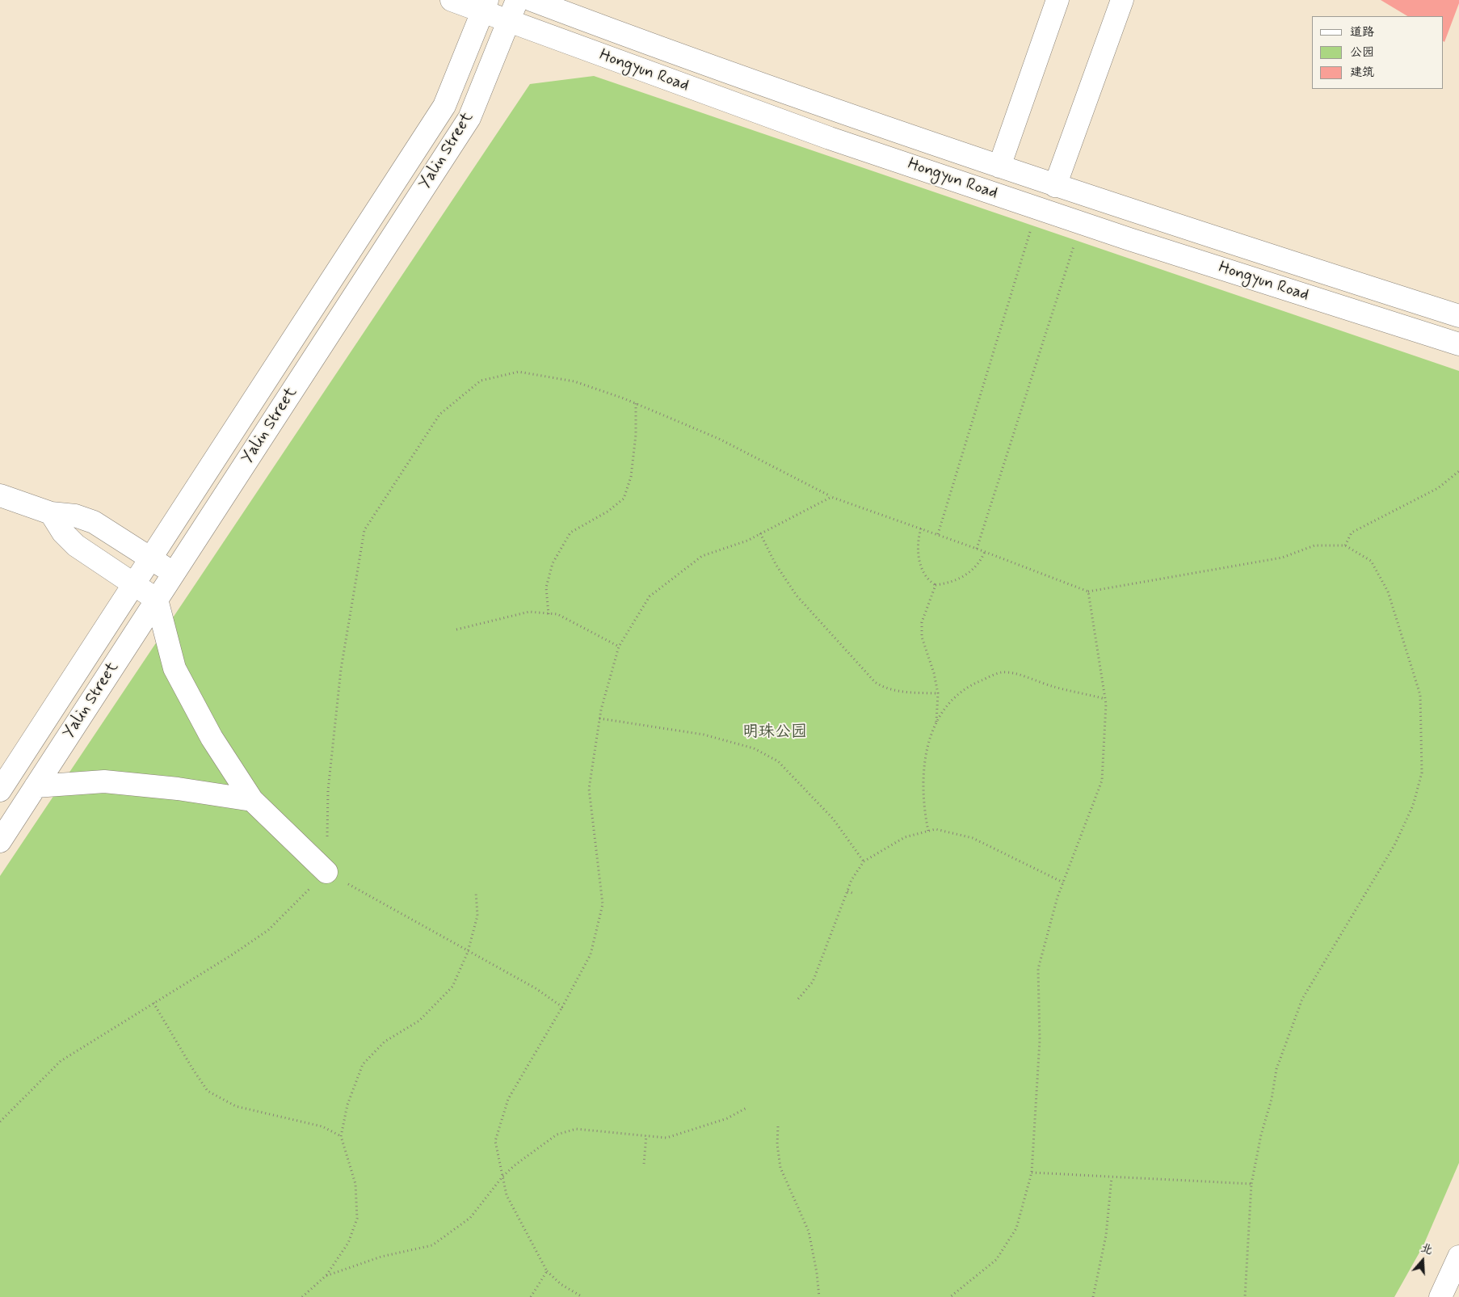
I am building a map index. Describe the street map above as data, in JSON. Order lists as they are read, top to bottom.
{
  "streets": {
    "street": ["Hongyun Road", "Yalin Street"]
  },
  "crossings": [
    ["Hongyun Road", "Yalin Street"]
  ],
  "parks": ["明珠公园"],
  "legend": ["道路", "公园", "建筑"],
  "north": "top"
}
